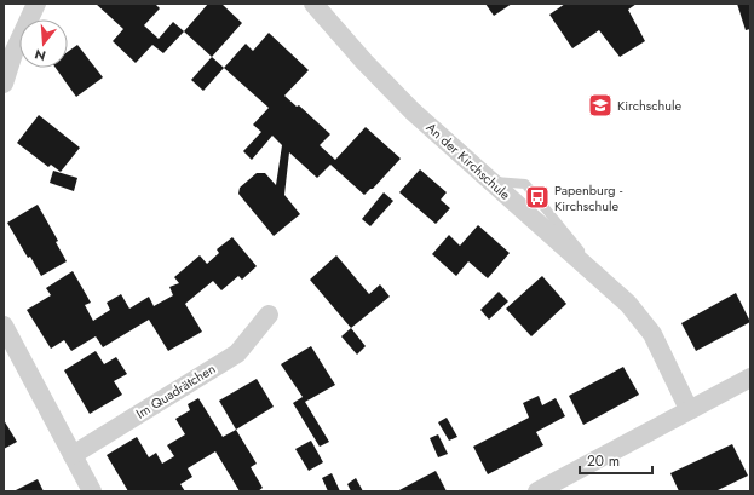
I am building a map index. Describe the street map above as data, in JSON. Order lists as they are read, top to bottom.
{
  "streets": {
    "street": ["An der Kirchschule", "Im Quadrätchen"]
  },
  "places": {
    "school or university": ["Kirchschule"],
    "bus stop": ["Papenburg - Kirchschule"]
  },
  "scale_bar": "20 m",
  "north": "bottom"
}
